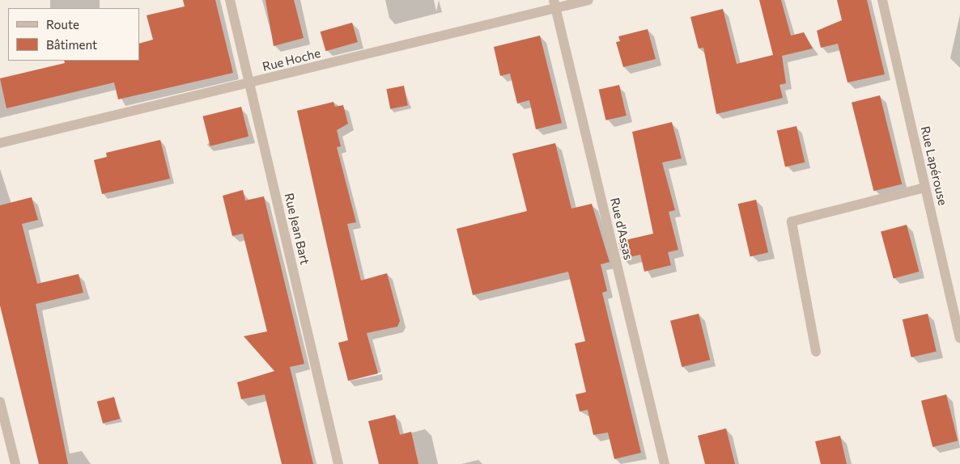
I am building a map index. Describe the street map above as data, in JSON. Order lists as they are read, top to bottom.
{
  "streets": {
    "street": [
      "Rue Hoche",
      "Rue Lapérouse",
      "Rue Jean Bart",
      "Rue d'Assas"
    ]
  },
  "crossings": [
    ["Rue Hoche", "Rue Jean Bart"],
    ["Rue Hoche", "Rue d'Assas"]
  ],
  "legend": ["Route", "Bâtiment"]
}
